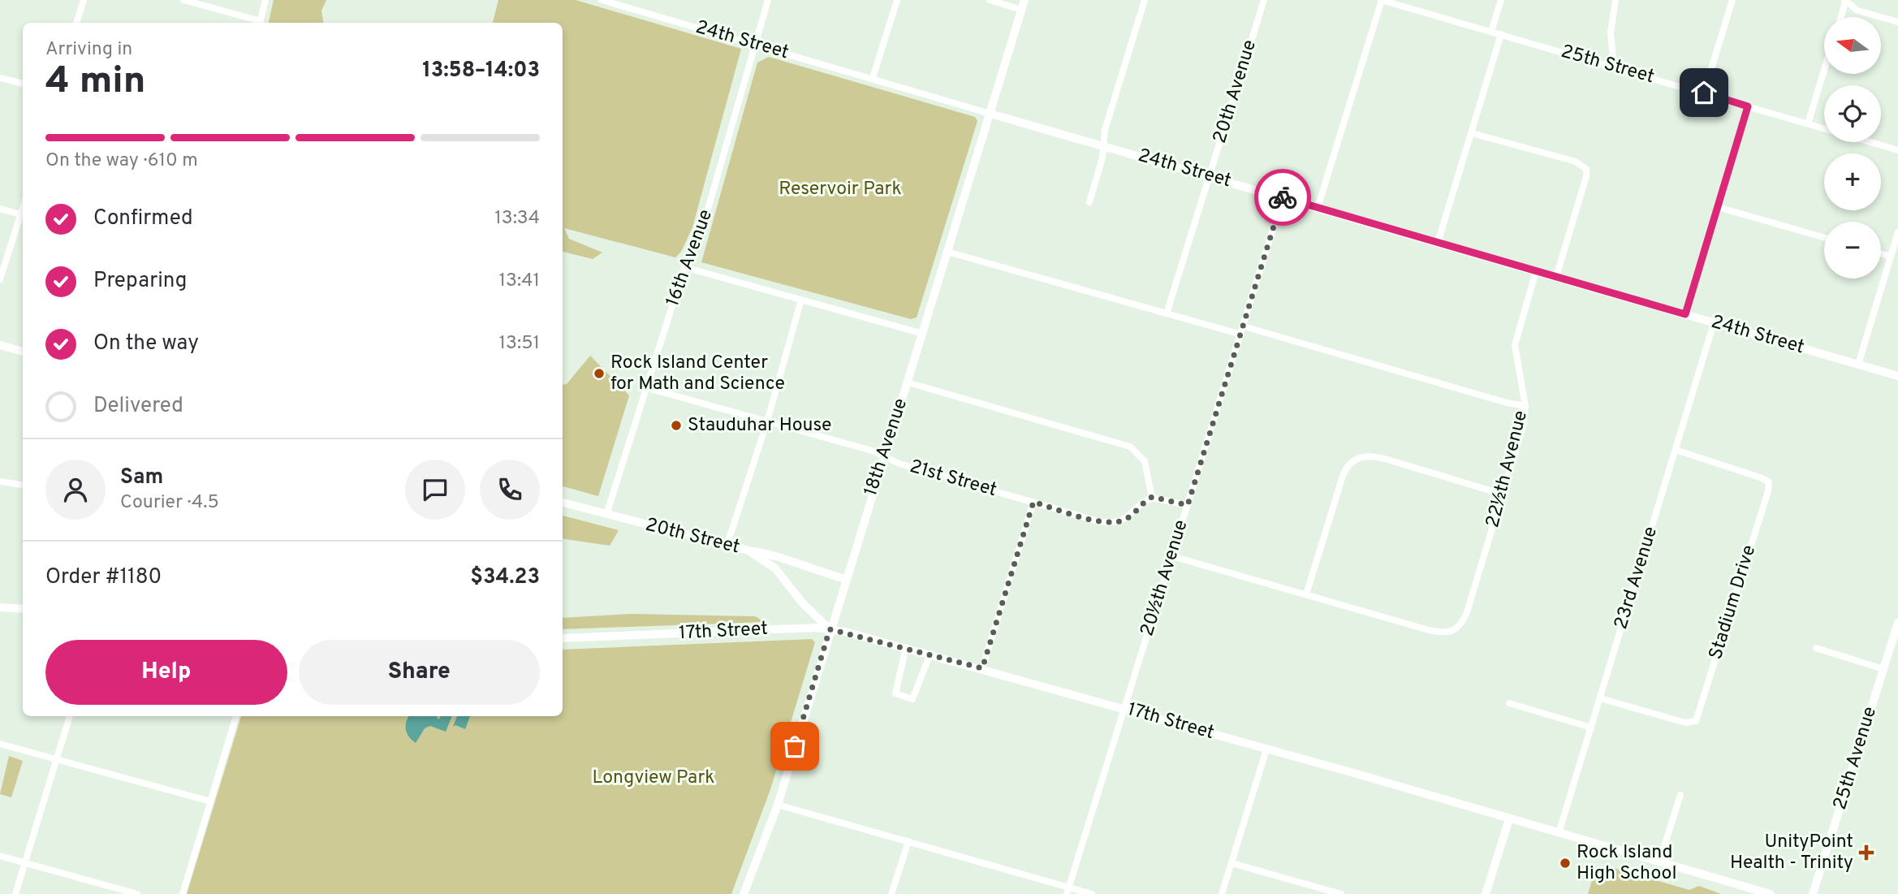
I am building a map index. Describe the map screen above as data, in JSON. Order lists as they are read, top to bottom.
{
  "streets": {
    "street": [
      "24th Street",
      "25th Street",
      "20th Avenue",
      "16th Avenue",
      "18th Avenue",
      "22½th Avenue",
      "21st Street",
      "20th Street",
      "20½th Avenue",
      "23rd Avenue",
      "Stadium Drive",
      "17th Street",
      "25th Avenue"
    ]
  },
  "crossings": [
    ["24th Street", "20th Avenue"],
    ["24th Street", "16th Avenue"],
    ["24th Street", "18th Avenue"],
    ["24th Street", "22½th Avenue"],
    ["24th Street", "20½th Avenue"],
    ["24th Street", "23rd Avenue"],
    ["16th Avenue", "21st Street"],
    ["16th Avenue", "20th Street"],
    ["18th Avenue", "21st Street"],
    ["18th Avenue", "20th Street"],
    ["18th Avenue", "17th Street"],
    ["20th Street", "17th Street"],
    ["20½th Avenue", "17th Street"],
    ["23rd Avenue", "Stadium Drive"],
    ["23rd Avenue", "17th Street"]
  ],
  "parks": ["Reservoir Park", "Longview Park"],
  "places": {
    "other": ["Rock Island Center for Math and Science", "Stauduhar House", "Rock Island High School"],
    "health": ["UnityPoint Health - Trinity"]
  },
  "north": "left",
  "page": {
    "map_buttons": ["+", "−"],
    "heading": ["4 min", "Arriving in", "13:58–14:03"],
    "panel": [
      "Sam",
      "Courier · 4.5",
      "Order #1180",
      "$34.23"
    ],
    "bar": "On the way · 610 m",
    "list": [
      ["Confirmed", "13:34"],
      ["Preparing", "13:41"],
      ["On the way", "13:51"],
      "Delivered"
    ],
    "buttons": ["Help", "Share"]
  }
}
